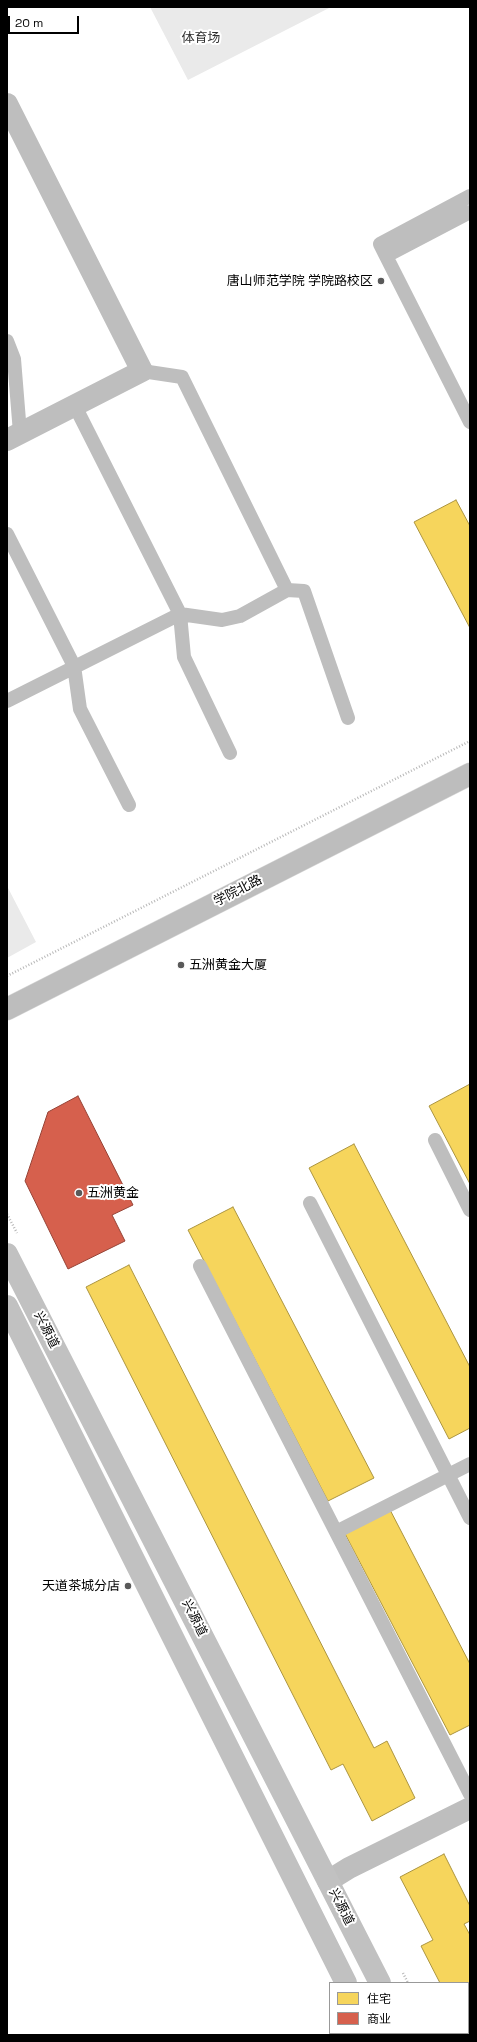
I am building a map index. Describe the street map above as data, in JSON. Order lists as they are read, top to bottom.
{
  "streets": {
    "main road": ["学院北路", "兴源道"]
  },
  "parks": ["体育场"],
  "places": [
    "唐山师范学院 学院路校区",
    "五洲黄金大厦",
    "五洲黄金",
    "天道茶城分店"
  ],
  "legend": ["住宅", "商业"],
  "scale_bar": "20 m"
}
